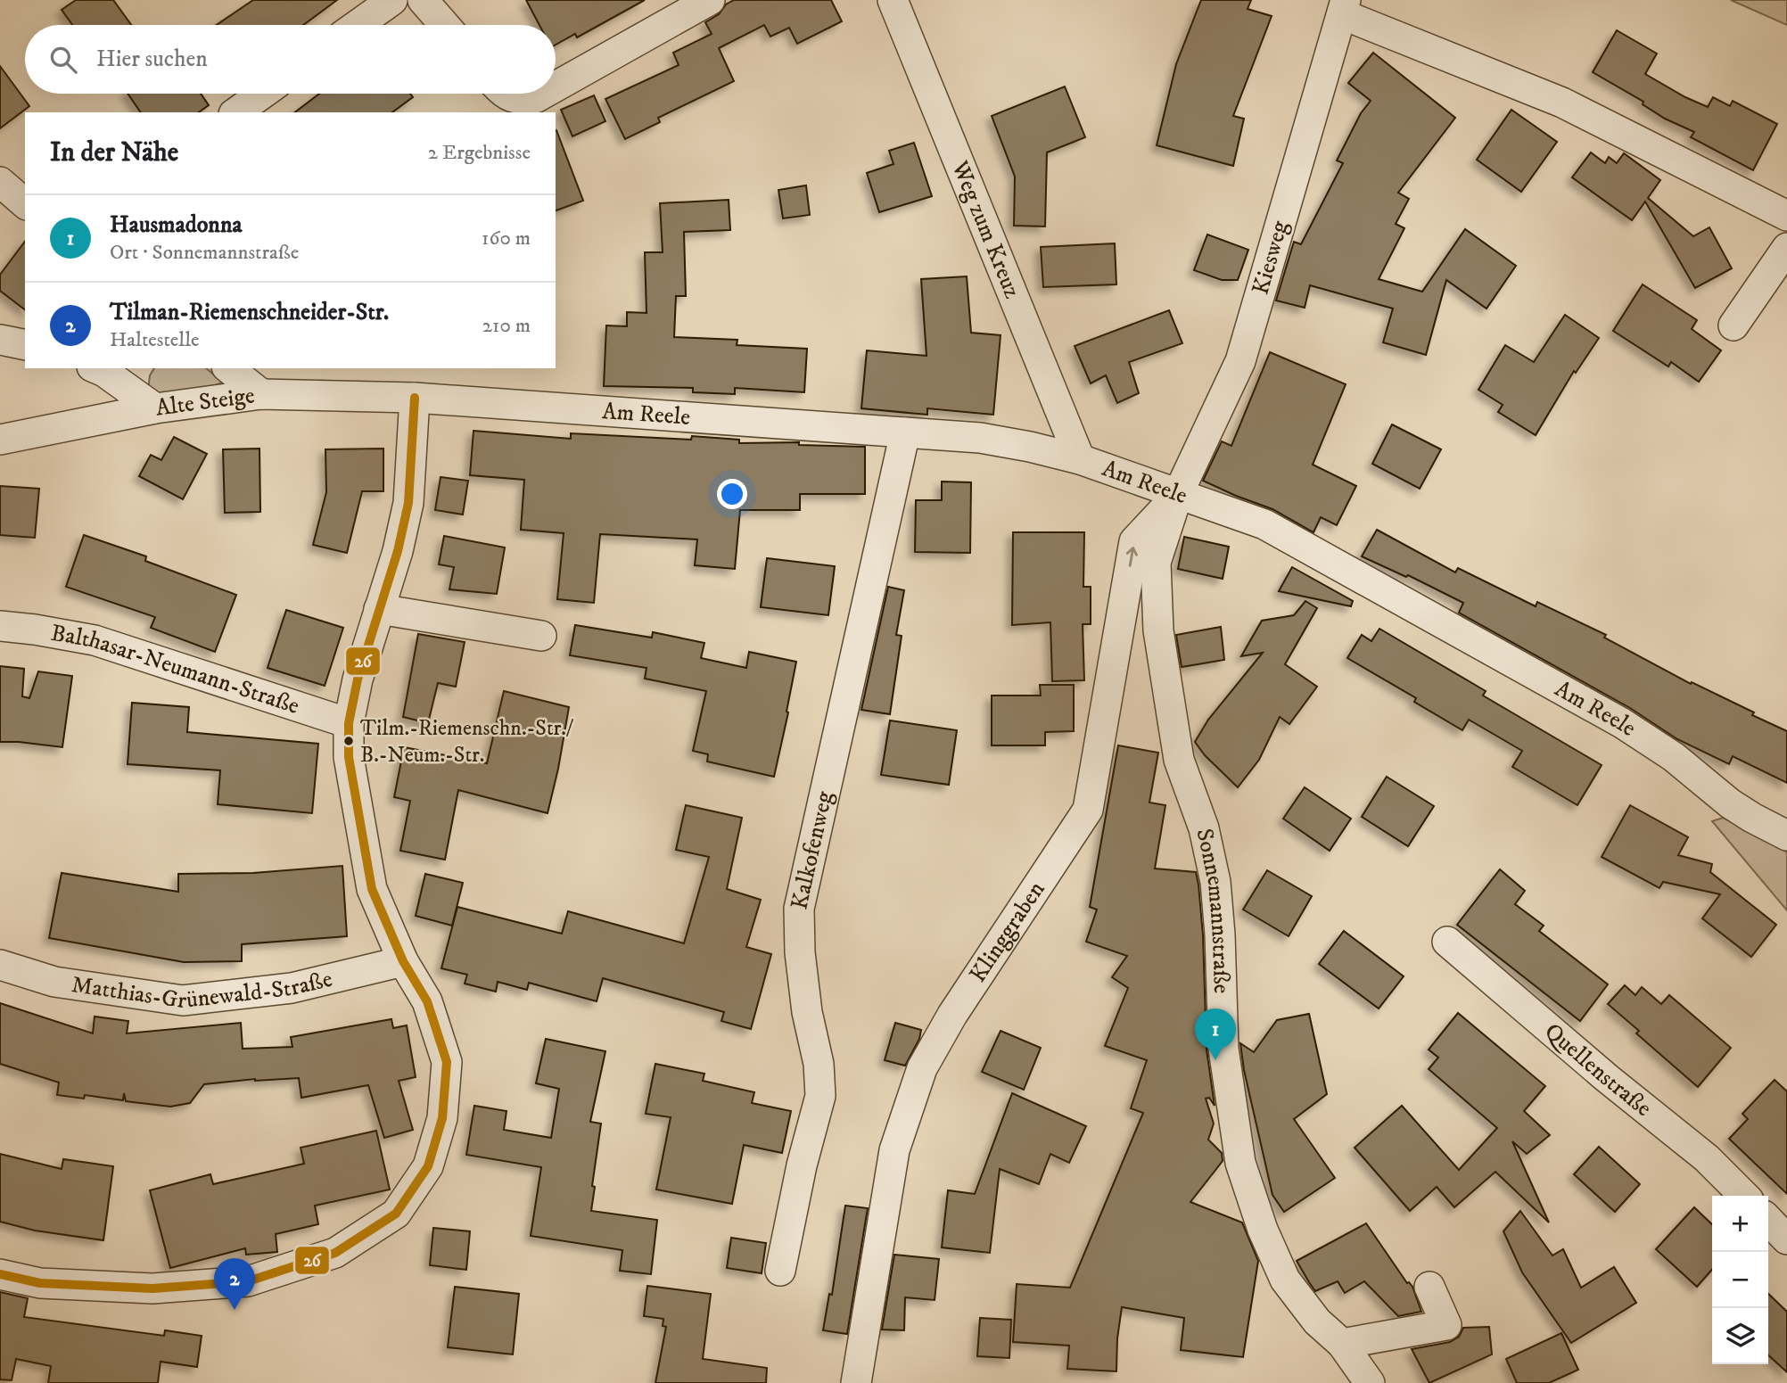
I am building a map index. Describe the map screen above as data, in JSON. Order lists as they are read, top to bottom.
{
  "streets": {
    "street": [
      "Weg zum Kreuz",
      "Kiesweg",
      "Alte Steige",
      "Am Reele",
      "Balthasar-Neumann-Straße",
      "Kalkofenweg",
      "Sonnemannstraße",
      "Klinggraben",
      "Matthias-Grünewald-Straße",
      "Quellenstraße"
    ]
  },
  "crossings": [
    ["Weg zum Kreuz", "Am Reele"],
    ["Kiesweg", "Am Reele"],
    ["Kiesweg", "Sonnemannstraße"],
    ["Kiesweg", "Klinggraben"],
    ["Alte Steige", "Am Reele"],
    ["Am Reele", "Kalkofenweg"],
    ["Am Reele", "Sonnemannstraße"],
    ["Am Reele", "Klinggraben"],
    ["Sonnemannstraße", "Klinggraben"]
  ],
  "one_way": ["Klinggraben"],
  "places": ["Tilm.-Riemenschn.-Str./ B.-Neum.-Str."],
  "lines": ["transit line 26"],
  "page": {
    "search": "Hier suchen",
    "heading": ["In der Nähe", "2 Ergebnisse"],
    "list": [
      {
        "mark": "1",
        "name": "Hausmadonna",
        "note": "Ort · Sonnemannstraße",
        "value": "160 m"
      },
      {
        "mark": "2",
        "name": "Tilman-Riemenschneider-Str.",
        "note": "Haltestelle",
        "value": "210 m"
      }
    ],
    "pins": ["1", "2"],
    "map_buttons": ["+", "−"]
  }
}
